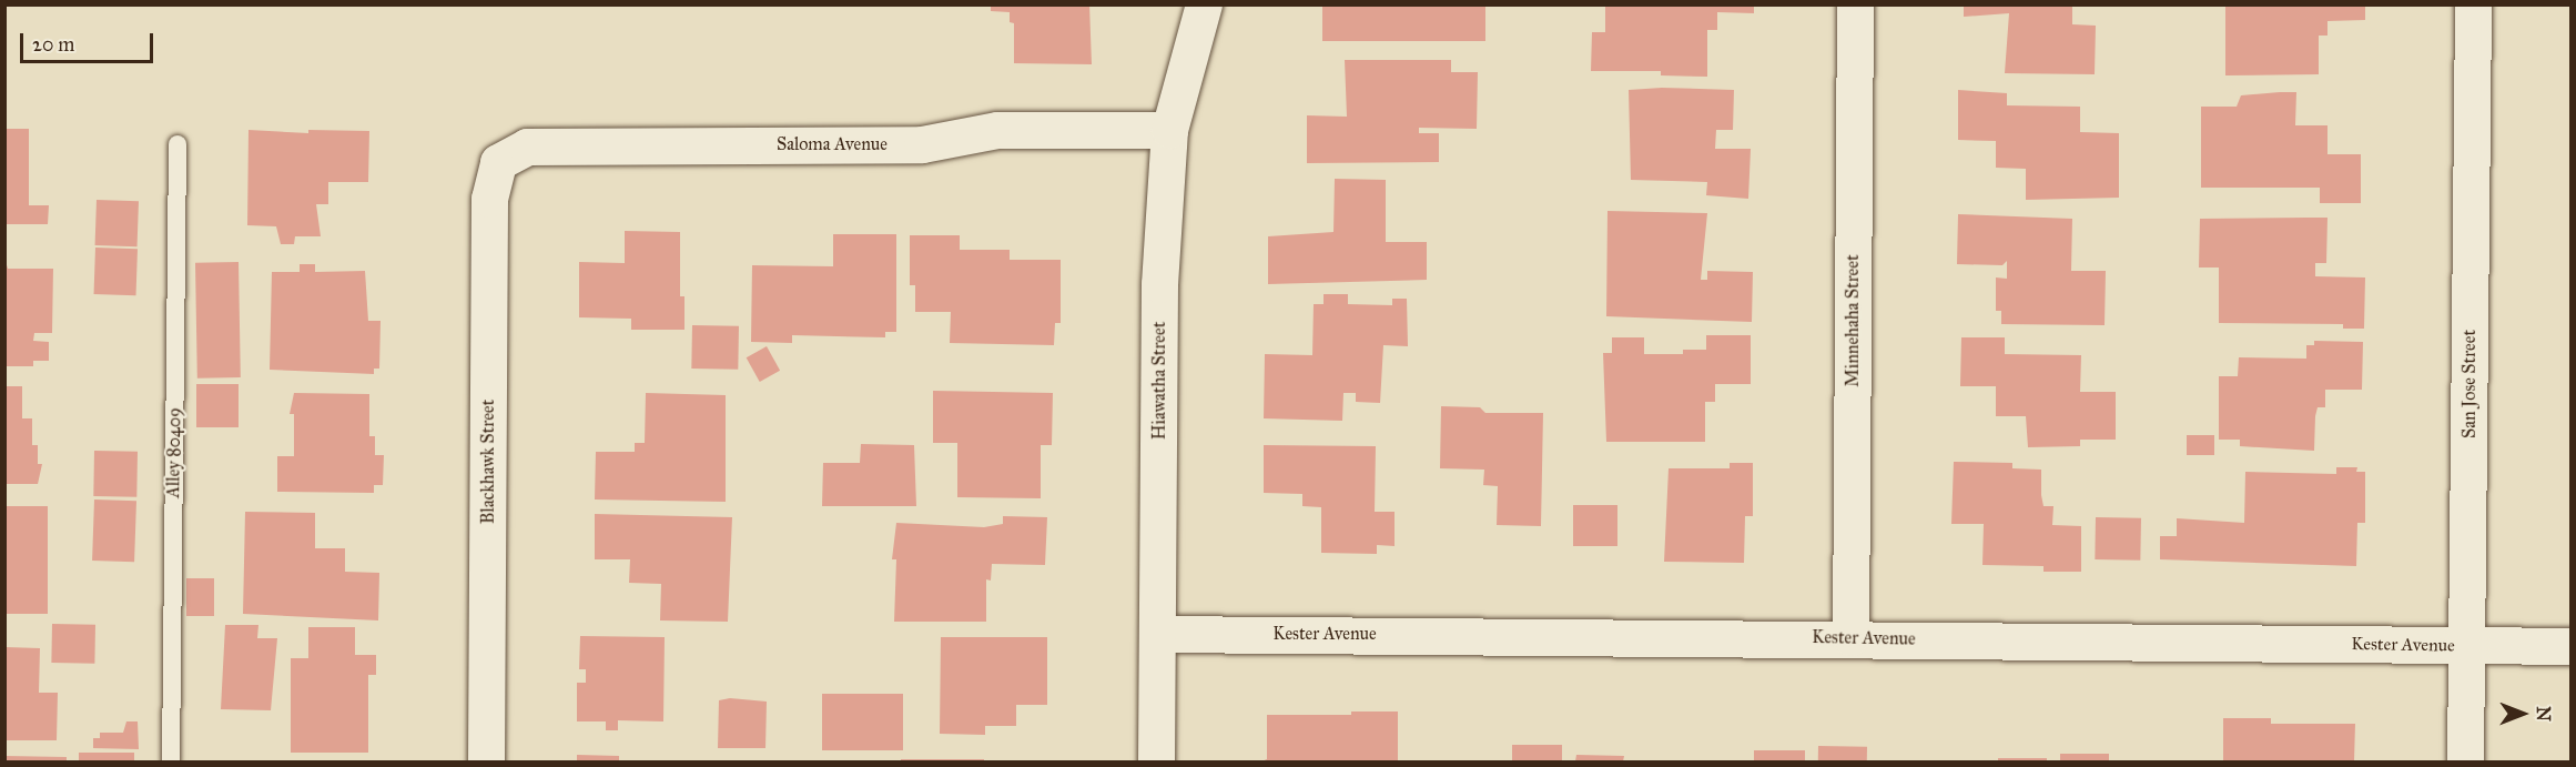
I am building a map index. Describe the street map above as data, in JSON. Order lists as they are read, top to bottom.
{
  "streets": {
    "street": [
      "Saloma Avenue",
      "Minnehaha Street",
      "Hiawatha Street",
      "San Jose Street",
      "Blackhawk Street",
      "Kester Avenue"
    ],
    "lane": ["Alley 80409"]
  },
  "crossings": [
    ["Saloma Avenue", "Hiawatha Street"],
    ["Saloma Avenue", "Blackhawk Street"],
    ["Minnehaha Street", "Kester Avenue"],
    ["Hiawatha Street", "Kester Avenue"],
    ["San Jose Street", "Kester Avenue"]
  ],
  "scale_bar": "20 m",
  "north": "right"
}
